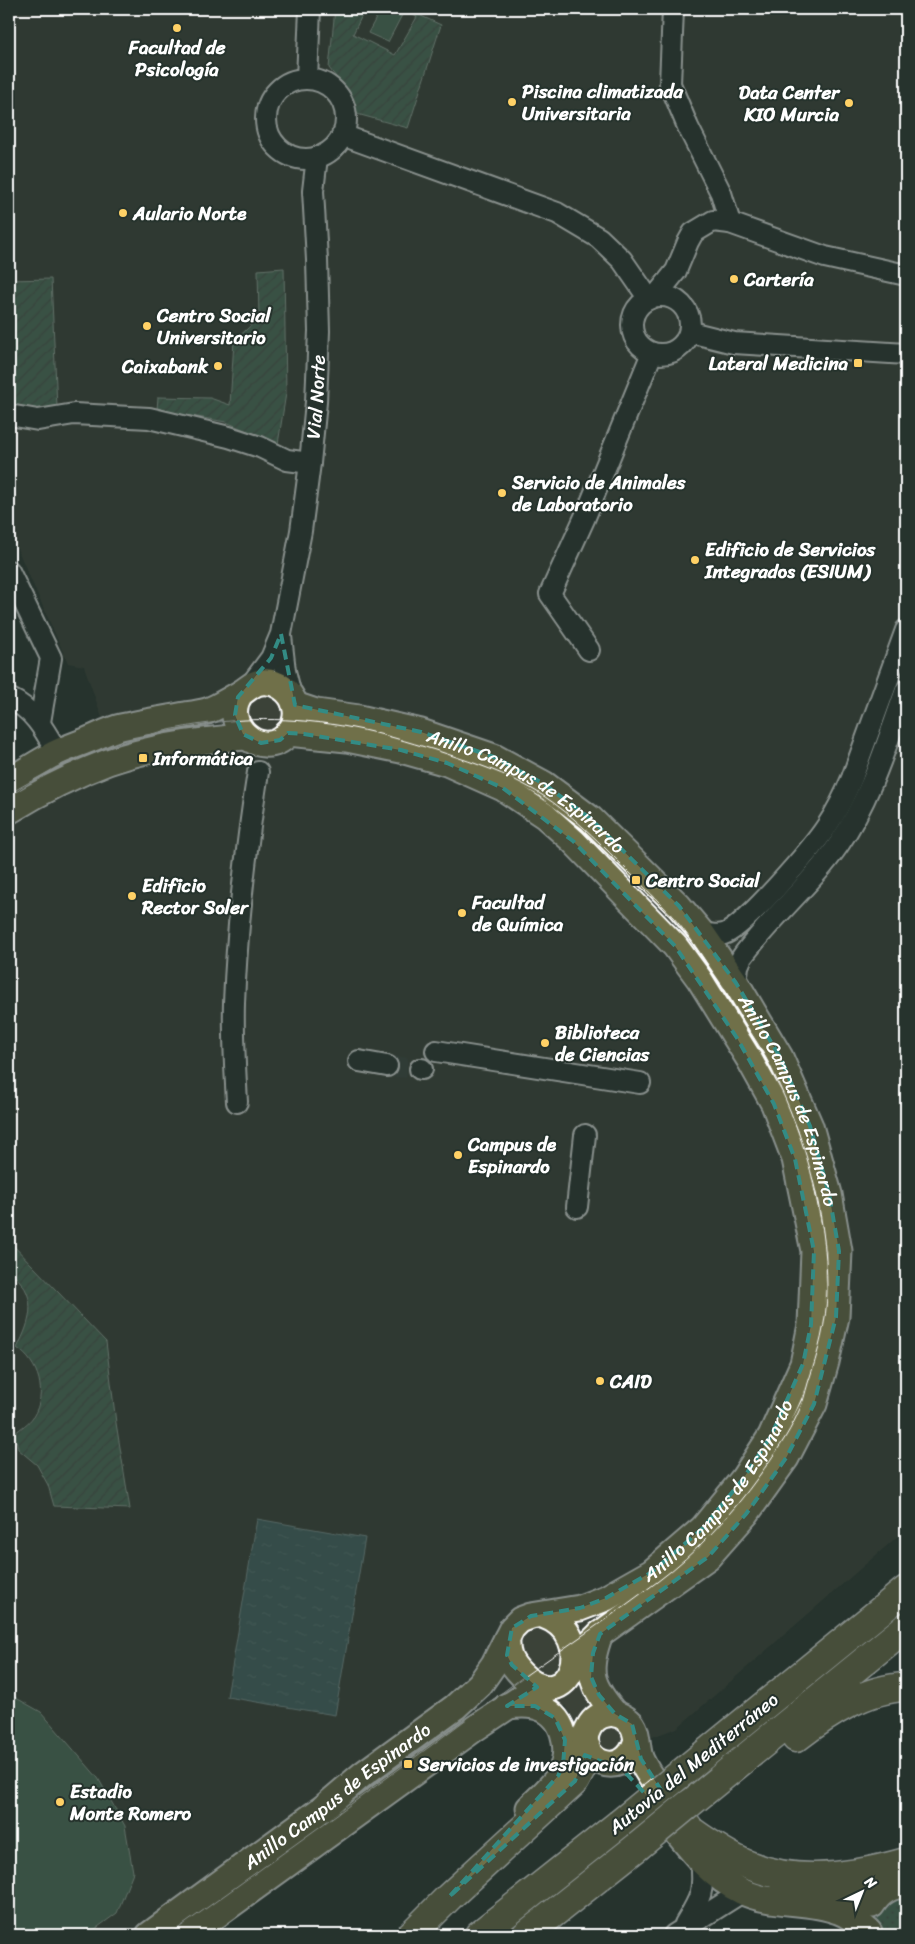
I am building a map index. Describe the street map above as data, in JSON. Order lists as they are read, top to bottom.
{
  "streets": {
    "highway": ["Autovía del Mediterráneo"],
    "main road": ["Anillo Campus de Espinardo"],
    "street": ["Vial Norte"]
  },
  "crossings": [
    ["Vial Norte", "Anillo Campus de Espinardo"]
  ],
  "places": {
    "other": [
      "Facultad de Psicología",
      "Piscina climatizada Universitaria",
      "Data Center KIO Murcia",
      "Aulario Norte",
      "Cartería",
      "Centro Social Universitario",
      "Caixabank",
      "Servicio de Animales de Laboratorio",
      "Edificio de Servicios Integrados (ESIUM)",
      "Edificio Rector Soler",
      "Facultad de Química",
      "Biblioteca de Ciencias",
      "Campus de Espinardo",
      "CAID",
      "Estadio Monte Romero"
    ],
    "transit": [
      "Lateral Medicina",
      "Informática",
      "Centro Social",
      "Servicios de investigación"
    ]
  },
  "north": "top right"
}
